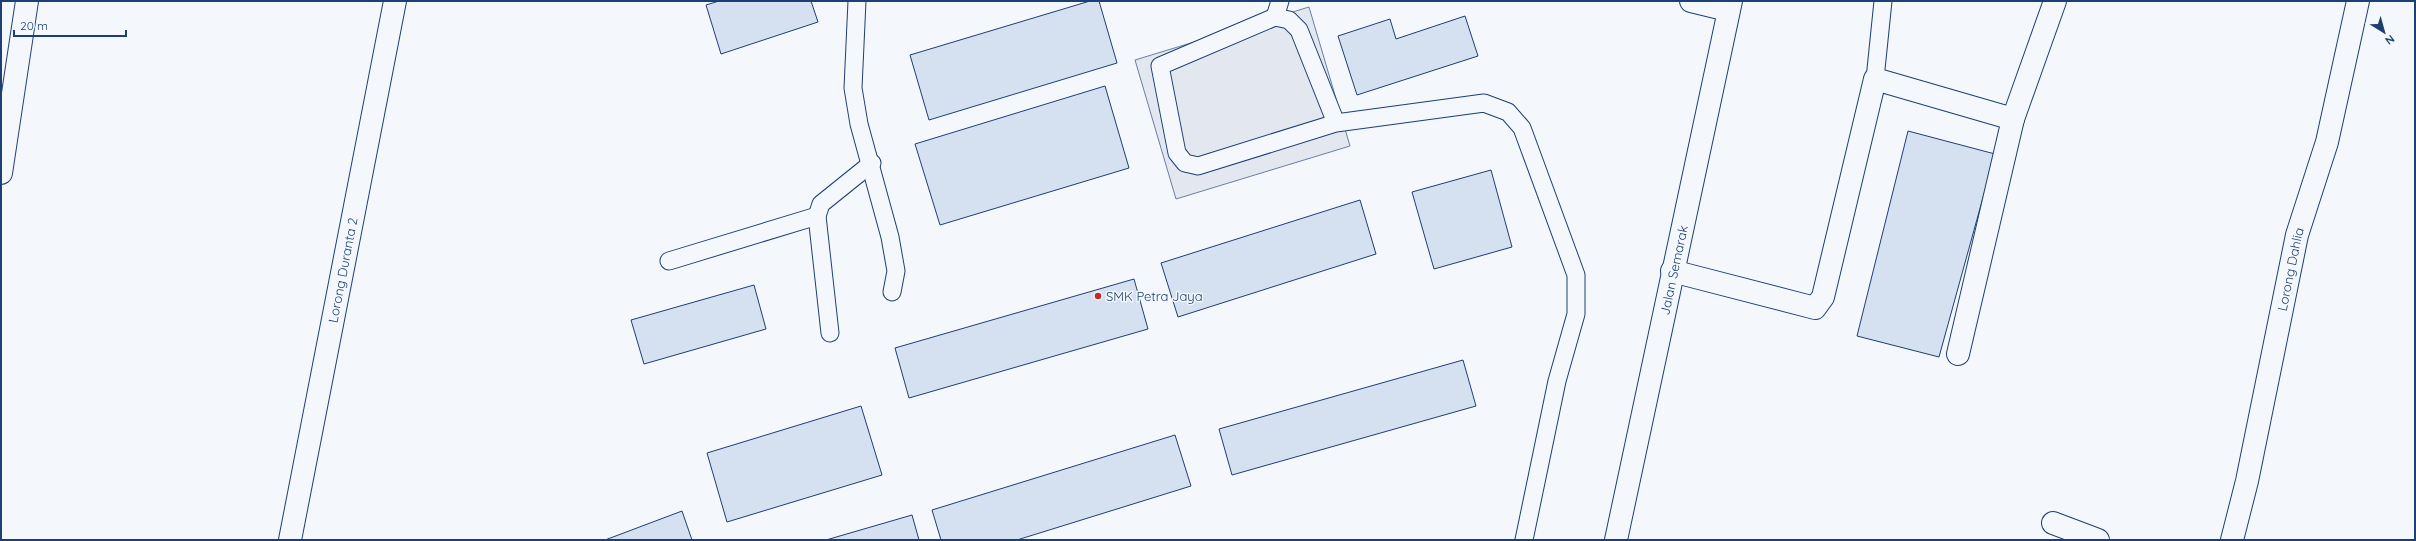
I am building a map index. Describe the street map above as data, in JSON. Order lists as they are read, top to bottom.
{
  "streets": {
    "street": ["Lorong Dahlia", "Lorong Duranta 2", "Jalan Semarak"]
  },
  "places": ["SMK Petra Jaya"],
  "scale_bar": "20 m",
  "north": "bottom right"
}
